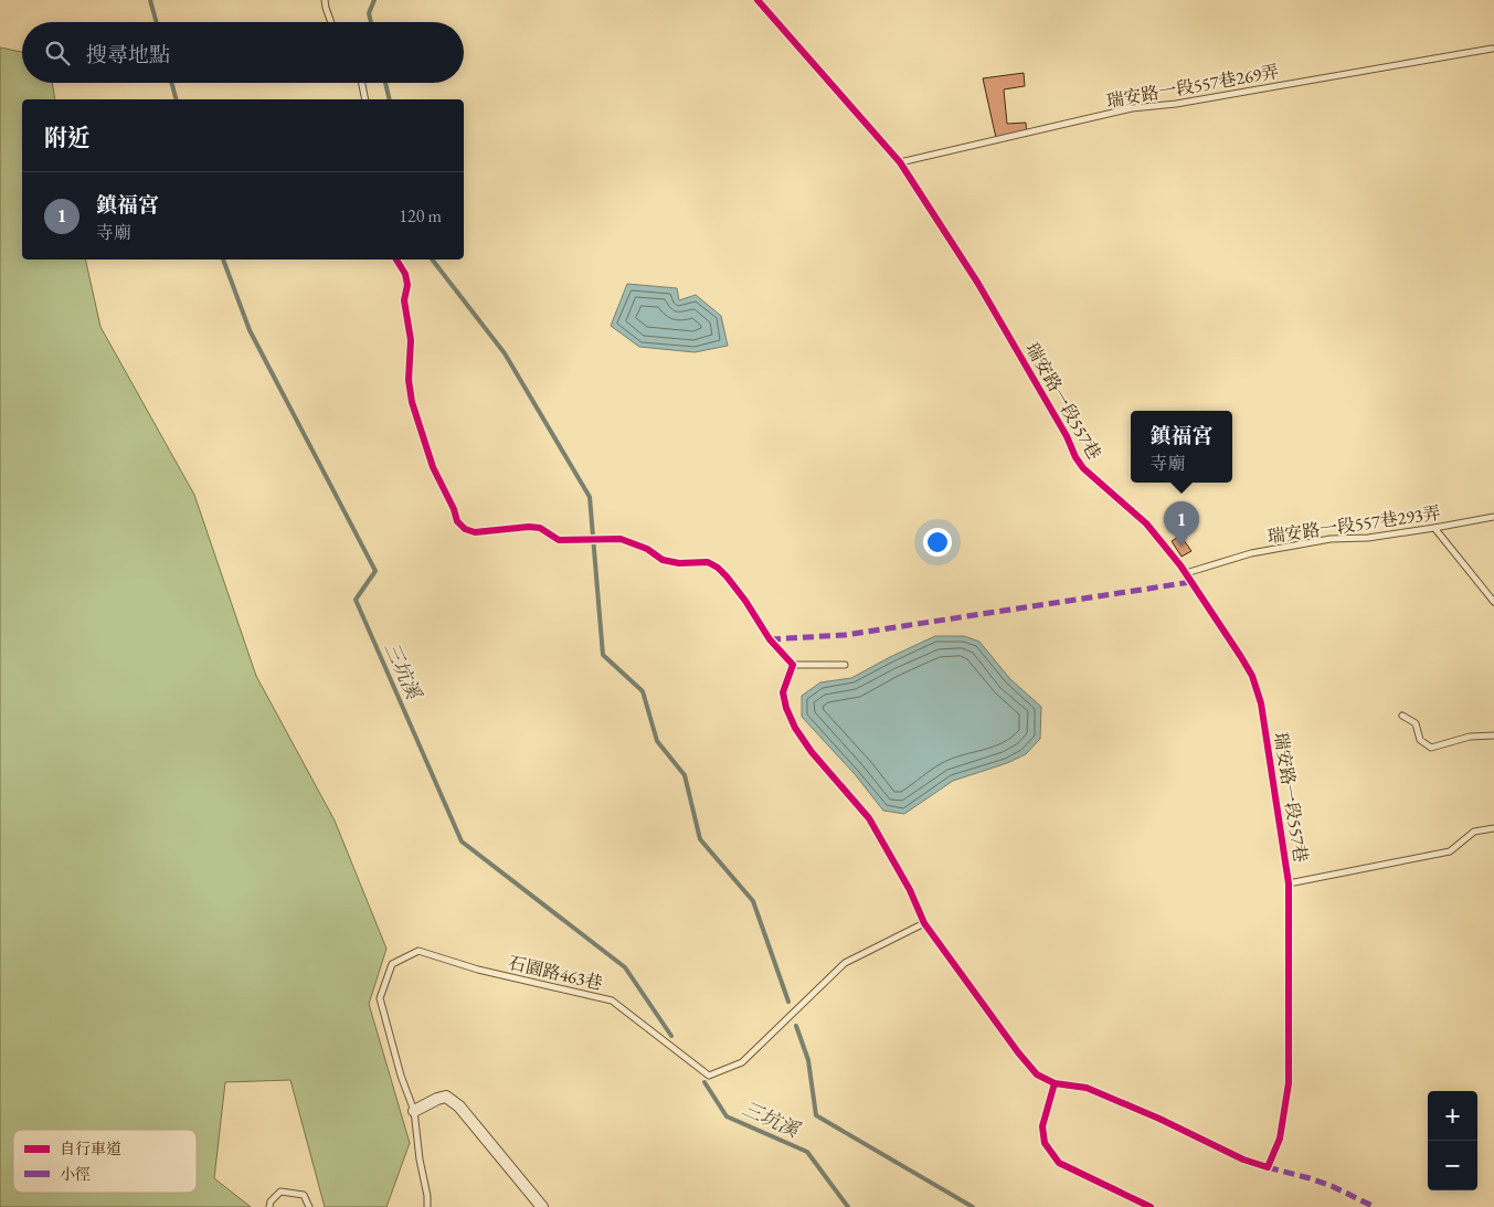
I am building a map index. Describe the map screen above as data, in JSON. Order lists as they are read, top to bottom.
{
  "streets": {
    "lane": [
      "瑞安路一段557巷269弄",
      "瑞安路一段557巷",
      "瑞安路一段557巷293弄",
      "石園路463巷"
    ]
  },
  "crossings": [
    ["瑞安路一段557巷269弄", "瑞安路一段557巷"],
    ["瑞安路一段557巷", "瑞安路一段557巷293弄"]
  ],
  "water": ["三坑溪"],
  "legend": ["自行車道", "小徑"],
  "page": {
    "search": "搜尋地點",
    "heading": "附近",
    "list": [
      {
        "mark": "1",
        "name": "鎮福宮",
        "note": "寺廟",
        "value": "120 m"
      }
    ],
    "popup": ["鎮福宮", "寺廟"],
    "pins": "1",
    "map_buttons": ["+", "−"]
  }
}
